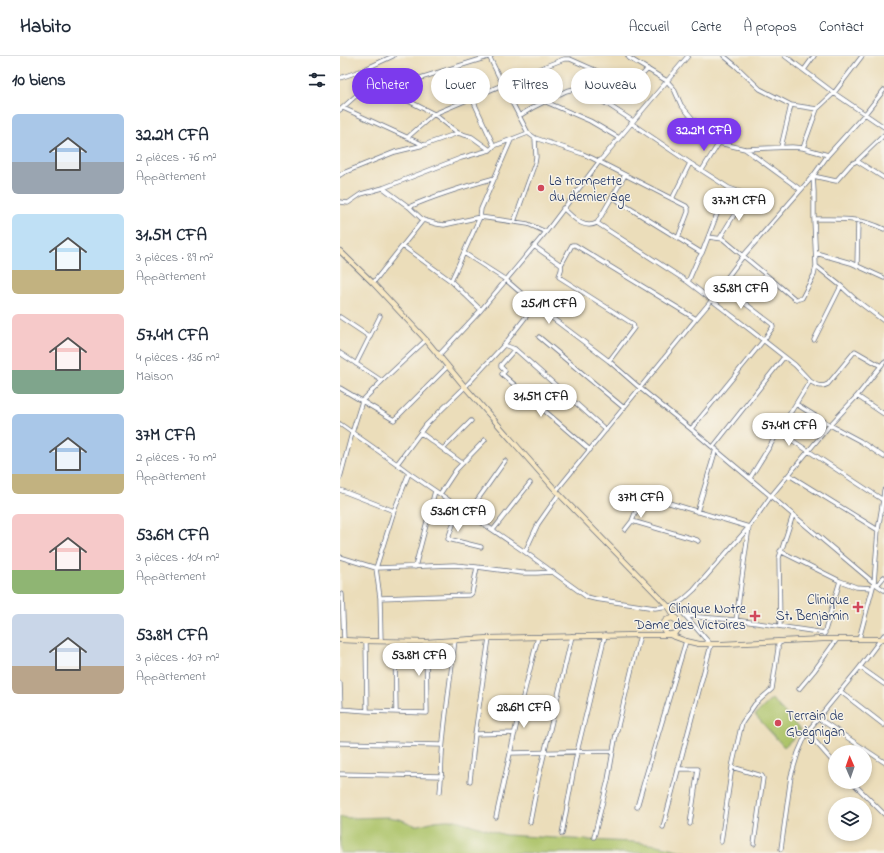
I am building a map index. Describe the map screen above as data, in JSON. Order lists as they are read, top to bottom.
{
  "places": {
    "other": ["La trompette du dernier age", "Terrain de Gbègnigan"],
    "health": ["Clinique St. Benjamin", "Clinique Notre Dame des Victoires"]
  },
  "north": "top",
  "page": {
    "header": "Habito",
    "nav": [
      "Accueil",
      "Carte",
      "À propos",
      "Contact"
    ],
    "heading": "10 biens",
    "chip": [
      "Acheter",
      "Louer",
      "Filtres",
      "Nouveau"
    ],
    "list": [
      {
        "name": "32.2M CFA",
        "note": "2 pièces · 76 m² · Appartement"
      },
      {
        "name": "31.5M CFA",
        "note": "3 pièces · 89 m² · Appartement"
      },
      {
        "name": "57.4M CFA",
        "note": "4 pièces · 136 m² · Maison"
      },
      {
        "name": "37M CFA",
        "note": "2 pièces · 70 m² · Appartement"
      },
      {
        "name": "53.6M CFA",
        "note": "3 pièces · 104 m² · Appartement"
      },
      {
        "name": "53.8M CFA",
        "note": "3 pièces · 107 m² · Appartement"
      }
    ],
    "price": [
      "32.2M CFA",
      "37.7M CFA",
      "35.8M CFA",
      "25.1M CFA",
      "31.5M CFA",
      "57.4M CFA",
      "37M CFA",
      "53.6M CFA",
      "53.8M CFA",
      "28.6M CFA"
    ]
  }
}
